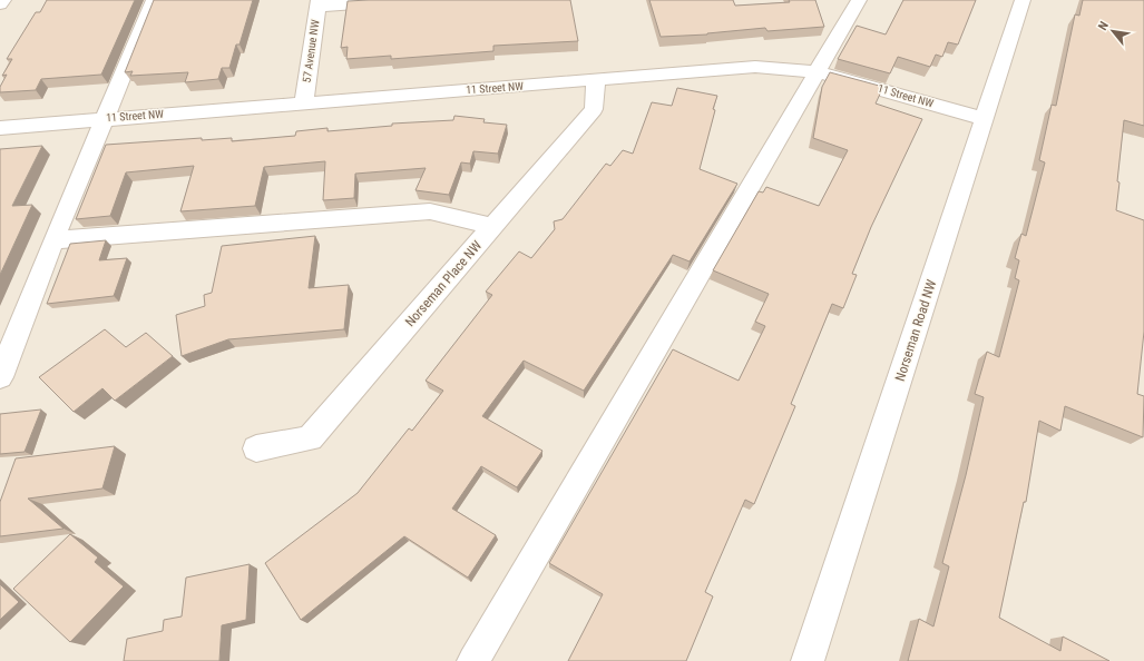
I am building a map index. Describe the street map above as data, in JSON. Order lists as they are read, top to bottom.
{
  "streets": {
    "street": [
      "57 Avenue NW",
      "11 Street NW",
      "Norseman Place NW",
      "Norseman Road NW"
    ]
  },
  "crossings": [
    ["57 Avenue NW", "11 Street NW"],
    ["11 Street NW", "Norseman Place NW"],
    ["11 Street NW", "Norseman Road NW"]
  ],
  "north": "top left"
}
